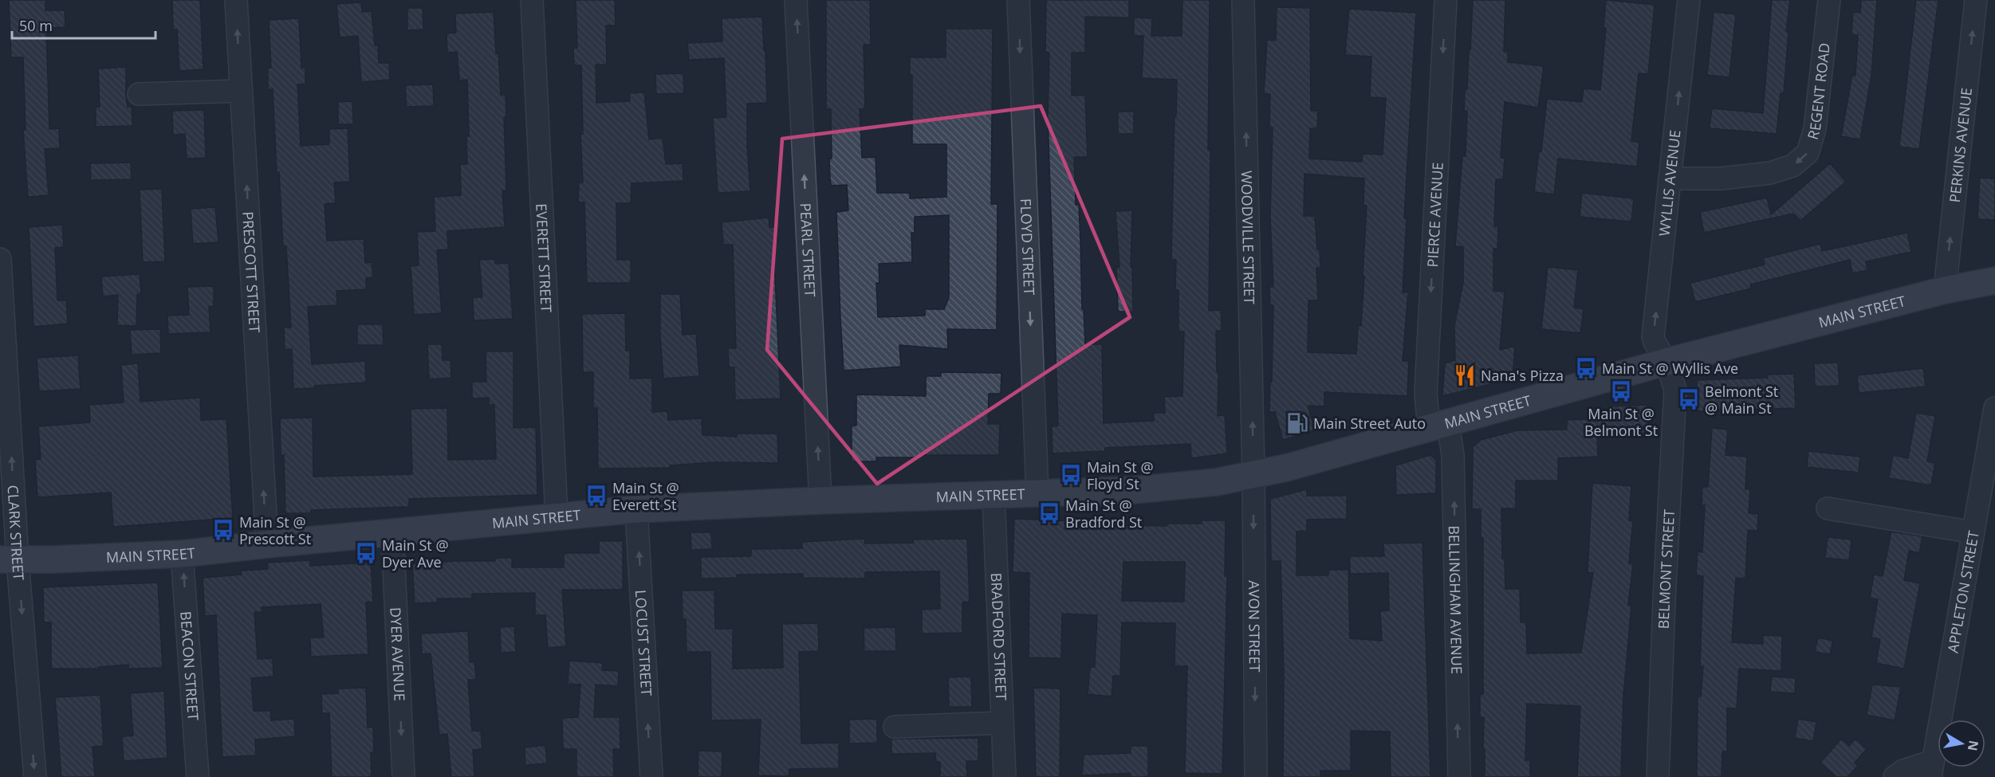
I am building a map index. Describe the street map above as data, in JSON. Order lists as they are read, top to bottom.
{
  "streets": {
    "main road": ["MAIN STREET"],
    "street": [
      "REGENT ROAD",
      "PERKINS AVENUE",
      "WYLLIS AVENUE",
      "PIERCE AVENUE",
      "WOODVILLE STREET",
      "FLOYD STREET",
      "PEARL STREET",
      "EVERETT STREET",
      "PRESCOTT STREET",
      "CLARK STREET",
      "BELMONT STREET",
      "APPLETON STREET",
      "BELLINGHAM AVENUE",
      "AVON STREET",
      "BRADFORD STREET",
      "LOCUST STREET",
      "DYER AVENUE",
      "BEACON STREET"
    ]
  },
  "crossings": [
    ["REGENT ROAD", "WYLLIS AVENUE"],
    ["PERKINS AVENUE", "MAIN STREET"],
    ["WYLLIS AVENUE", "MAIN STREET"],
    ["WYLLIS AVENUE", "BELMONT STREET"],
    ["PIERCE AVENUE", "MAIN STREET"],
    ["PIERCE AVENUE", "BELLINGHAM AVENUE"],
    ["WOODVILLE STREET", "MAIN STREET"],
    ["WOODVILLE STREET", "AVON STREET"],
    ["FLOYD STREET", "MAIN STREET"],
    ["PEARL STREET", "MAIN STREET"],
    ["EVERETT STREET", "MAIN STREET"],
    ["PRESCOTT STREET", "MAIN STREET"],
    ["MAIN STREET", "CLARK STREET"],
    ["MAIN STREET", "BELMONT STREET"],
    ["MAIN STREET", "BELLINGHAM AVENUE"],
    ["MAIN STREET", "AVON STREET"],
    ["MAIN STREET", "BRADFORD STREET"],
    ["MAIN STREET", "LOCUST STREET"],
    ["MAIN STREET", "DYER AVENUE"],
    ["MAIN STREET", "BEACON STREET"]
  ],
  "one_way": [
    "REGENT ROAD",
    "PERKINS AVENUE",
    "WYLLIS AVENUE",
    "PIERCE AVENUE",
    "WOODVILLE STREET",
    "FLOYD STREET",
    "PEARL STREET",
    "PRESCOTT STREET",
    "BELLINGHAM AVENUE",
    "AVON STREET",
    "LOCUST STREET",
    "DYER AVENUE",
    "BEACON STREET"
  ],
  "places": {
    "bus stop": [
      "Main St @ Wyllis Ave",
      "Main St @ Belmont St",
      "Belmont St @ Main St",
      "Main St @ Floyd St",
      "Main St @ Everett St",
      "Main St @ Bradford St",
      "Main St @ Prescott St",
      "Main St @ Dyer Ave"
    ],
    "restaurant": ["Nana's Pizza"],
    "fuel station": ["Main Street Auto"]
  },
  "scale_bar": "50 m",
  "north": "right"
}
